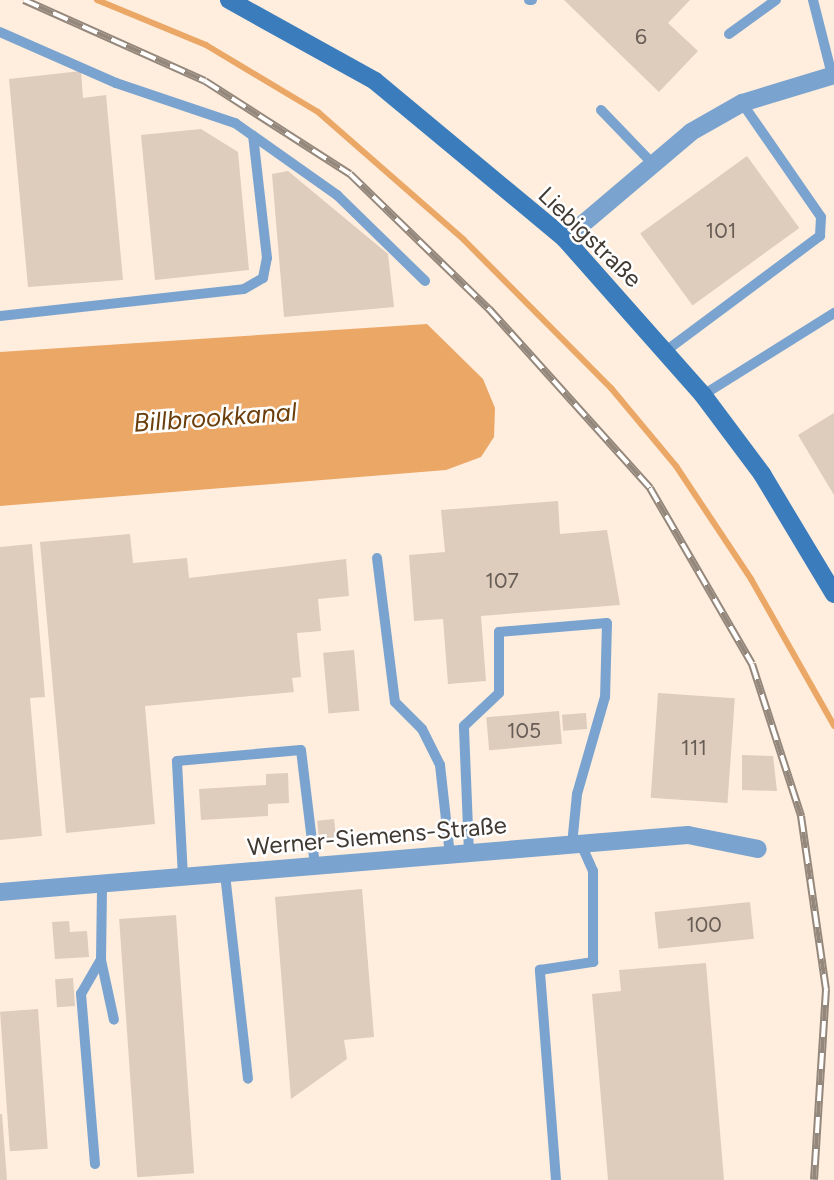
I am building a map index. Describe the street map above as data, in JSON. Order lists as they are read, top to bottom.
{
  "streets": {
    "main road": ["Liebigstraße"],
    "street": ["Werner-Siemens-Straße"]
  },
  "water": ["Billbrookkanal"],
  "house_numbers": [
    "6",
    "101",
    "107",
    "105",
    "111",
    "100"
  ]
}
